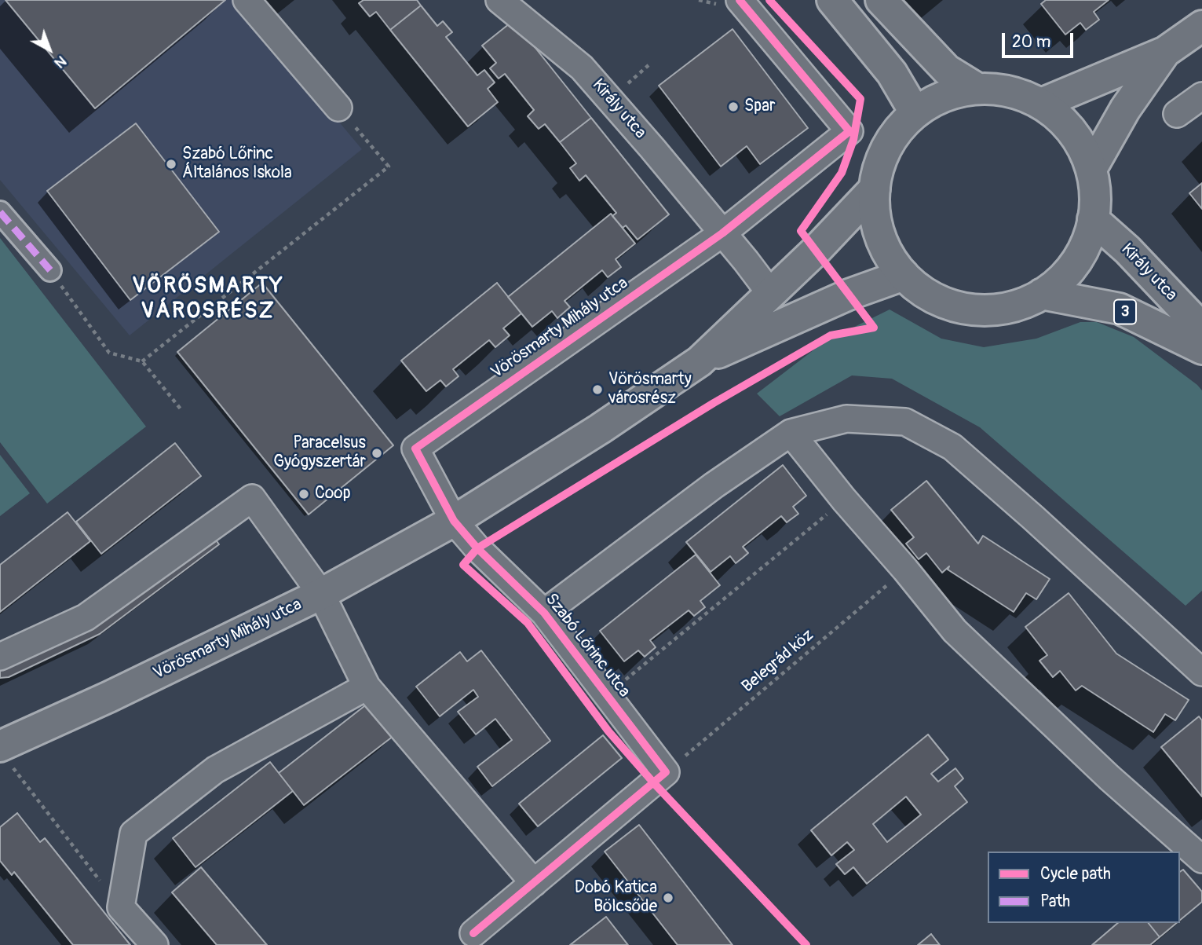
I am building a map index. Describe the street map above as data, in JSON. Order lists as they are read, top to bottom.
{
  "streets": {
    "main road": ["Király utca", "3", "Vörösmarty Mihály utca"],
    "street": ["Szabó Lőrinc utca"],
    "path": ["Belegrád köz"]
  },
  "crossings": [
    ["Király utca", "Vörösmarty Mihály utca"],
    ["Vörösmarty Mihály utca", "Szabó Lőrinc utca"],
    ["Szabó Lőrinc utca", "Belegrád köz"]
  ],
  "districts": ["VÖRÖSMARTY VÁROSRÉSZ"],
  "places": [
    "Spar",
    "Szabó Lőrinc Általános Iskola",
    "Vörösmarty városrész",
    "Paracelsus Gyógyszertár",
    "Coop",
    "Dobó Katica Bölcsőde"
  ],
  "legend": ["Cycle path", "Path"],
  "scale_bar": "20 m",
  "north": "bottom right"
}
